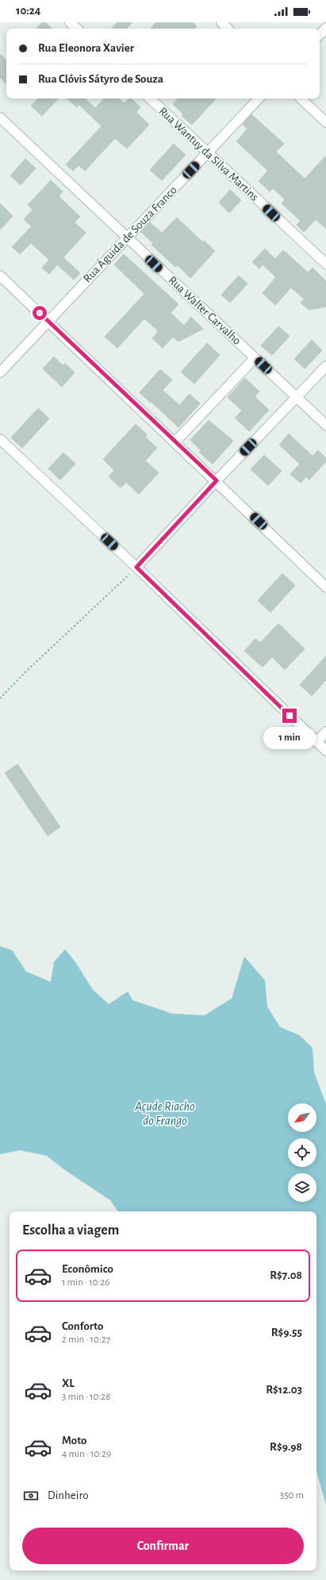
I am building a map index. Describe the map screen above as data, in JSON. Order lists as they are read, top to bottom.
{
  "streets": {
    "street": ["Rua Wantuy da Silva Martins", "Rua Águida de Souza Franco", "Rua Walter Carvalho"]
  },
  "crossings": [
    ["Rua Wantuy da Silva Martins", "Rua Águida de Souza Franco"],
    ["Rua Águida de Souza Franco", "Rua Walter Carvalho"]
  ],
  "water": ["Açude Riacho do Frango"],
  "north": "bottom left",
  "page": {
    "status": "10:24",
    "banner": ["Rua Eleonora Xavier", "Rua Clóvis Sátyro de Souza"],
    "bubble": "1 min",
    "heading": "Escolha a viagem",
    "list": [
      {
        "name": "Econômico",
        "note": "1 min · 10:26",
        "value": "R$7.08"
      },
      {
        "name": "Conforto",
        "note": "2 min · 10:27",
        "value": "R$9.55"
      },
      {
        "name": "XL",
        "note": "3 min · 10:28",
        "value": "R$12.03"
      },
      {
        "name": "Moto",
        "note": "4 min · 10:29",
        "value": "R$9.98"
      }
    ],
    "pay": ["Dinheiro", "350 m"],
    "buttons": "Confirmar"
  }
}
